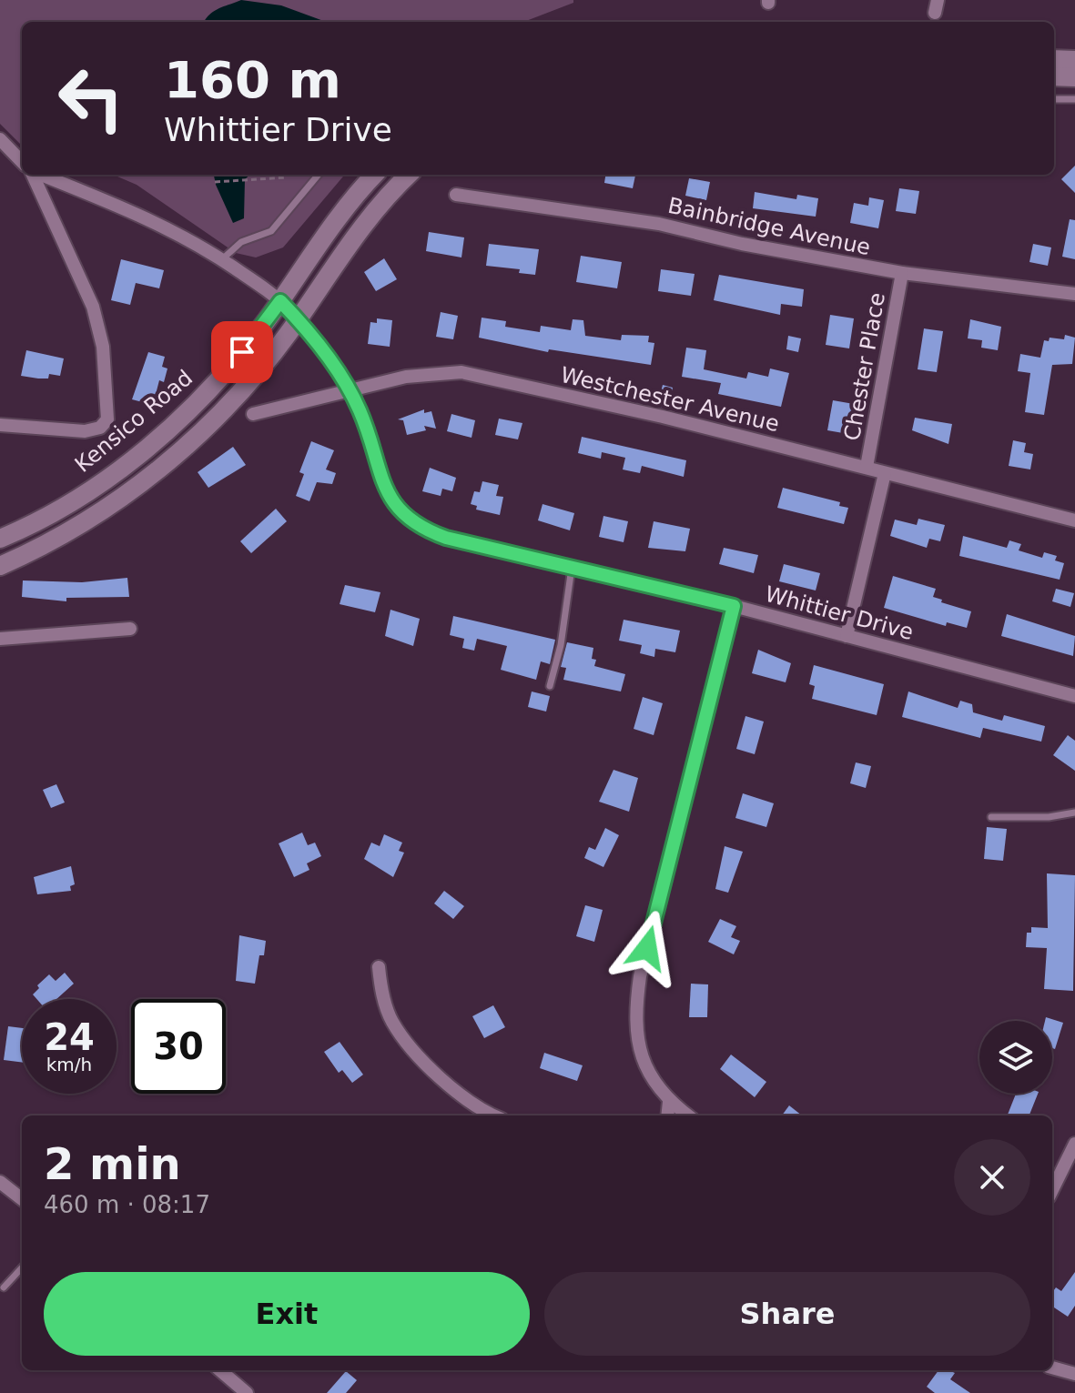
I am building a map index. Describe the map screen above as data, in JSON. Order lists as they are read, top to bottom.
{
  "streets": {
    "street": [
      "Bainbridge Avenue",
      "Chester Place",
      "Westchester Avenue",
      "Kensico Road",
      "Whittier Drive"
    ]
  },
  "crossings": [
    ["Bainbridge Avenue", "Chester Place"],
    ["Chester Place", "Westchester Avenue"],
    ["Westchester Avenue", "Whittier Drive"],
    ["Kensico Road", "Whittier Drive"]
  ],
  "page": {
    "turn": ["160 m", "Whittier Drive"],
    "speed": "24 km/h",
    "limit": "30",
    "heading": ["2 min", "460 m · 08:17"],
    "buttons": ["Exit", "Share"]
  }
}
